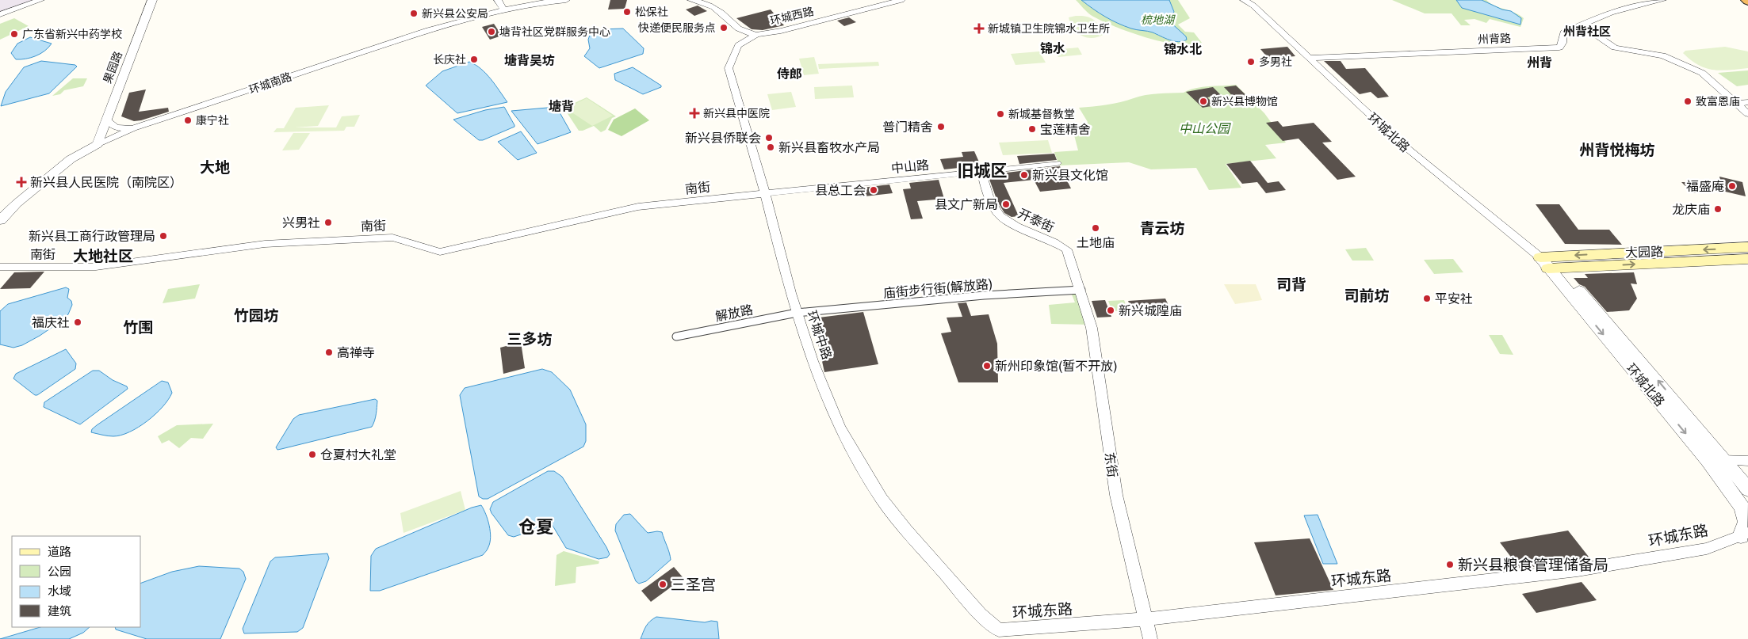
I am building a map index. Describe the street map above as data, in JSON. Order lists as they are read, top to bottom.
{
  "streets": {
    "main road": ["大园路"],
    "street": [
      "环城西路",
      "州背路",
      "果园路",
      "环城南路",
      "环城北路",
      "中山路",
      "南街",
      "开泰街",
      "庙街步行街(解放路)",
      "解放路",
      "环城中路",
      "东街",
      "环城东路"
    ]
  },
  "crossings": [
    ["州背路", "环城北路"],
    ["果园路", "环城南路"],
    ["环城北路", "大园路"],
    ["中山路", "南街"],
    ["中山路", "开泰街"],
    ["中山路", "环城中路"],
    ["南街", "环城中路"],
    ["开泰街", "庙街步行街(解放路)"],
    ["开泰街", "东街"],
    ["庙街步行街(解放路)", "解放路"],
    ["庙街步行街(解放路)", "环城中路"],
    ["庙街步行街(解放路)", "东街"],
    ["解放路", "环城中路"],
    ["环城中路", "环城东路"],
    ["东街", "环城东路"]
  ],
  "districts": [
    "州背社区",
    "锦水",
    "锦水北",
    "塘背吴坊",
    "州背",
    "侍郎",
    "塘背",
    "州背悦梅坊",
    "大地",
    "旧城区",
    "青云坊",
    "大地社区",
    "司背",
    "司前坊",
    "竹园坊",
    "竹围",
    "三多坊",
    "仓夏"
  ],
  "parks": ["梳地湖", "中山公园"],
  "places": {
    "other": [
      "松保社",
      "新兴县公安局",
      "快递便民服务点",
      "塘背社区党群服务中心",
      "广东省新兴中药学校",
      "长庆社",
      "多男社",
      "新兴县博物馆",
      "致富恩庙",
      "新城基督教堂",
      "康宁社",
      "普门精舍",
      "宝莲精舍",
      "新兴县侨联会",
      "新兴县畜牧水产局",
      "新兴县文化馆",
      "福盛庵",
      "县总工会",
      "县文广新局",
      "龙庆庙",
      "兴男社",
      "土地庙",
      "新兴县工商行政管理局",
      "平安社",
      "新兴城隍庙",
      "福庆社",
      "高禅寺",
      "新州印象馆(暂不开放)",
      "仓夏村大礼堂",
      "新兴县粮食管理储备局",
      "三圣宫"
    ],
    "health": ["新城镇卫生院锦水卫生所", "新兴县中医院", "新兴县人民医院（南院区）"]
  },
  "legend": [
    "道路",
    "公园",
    "水域",
    "建筑"
  ]
}
